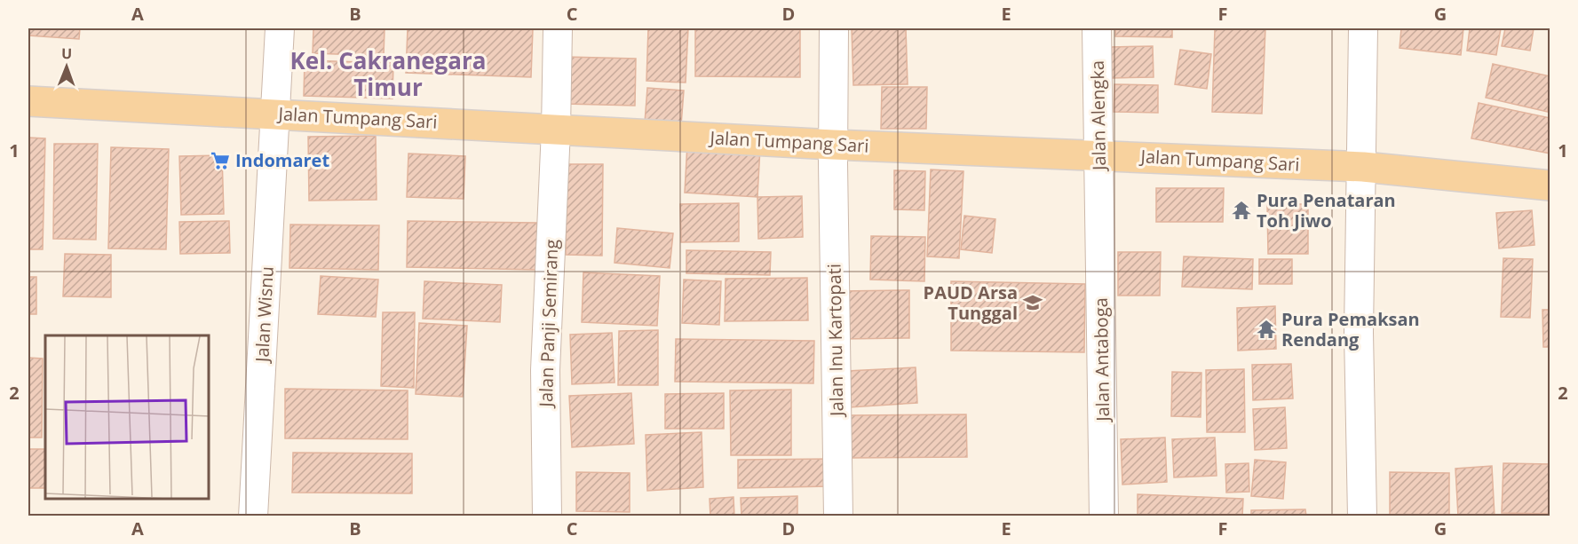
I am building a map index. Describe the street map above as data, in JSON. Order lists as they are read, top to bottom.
{
  "streets": {
    "main road": ["Jalan Tumpang Sari"],
    "street": [
      "Jalan Alengka",
      "Jalan Wisnu",
      "Jalan Panji Semirang",
      "Jalan Inu Kartopati",
      "Jalan Antaboga"
    ]
  },
  "crossings": [
    ["Jalan Alengka", "Jalan Tumpang Sari"],
    ["Jalan Alengka", "Jalan Antaboga"],
    ["Jalan Tumpang Sari", "Jalan Wisnu"],
    ["Jalan Tumpang Sari", "Jalan Panji Semirang"],
    ["Jalan Tumpang Sari", "Jalan Inu Kartopati"]
  ],
  "districts": ["Kel. Cakranegara Timur"],
  "places": {
    "supermarket": ["Indomaret"],
    "temple": ["Pura Penataran Toh Jiwo", "Pura Pemaksan Rendang"],
    "school or university": ["PAUD Arsa Tunggal"]
  },
  "north": "top",
  "grid": {
    "columns": [
      "A",
      "B",
      "C",
      "D",
      "E",
      "F",
      "G"
    ],
    "rows": ["1", "2"]
  }
}
